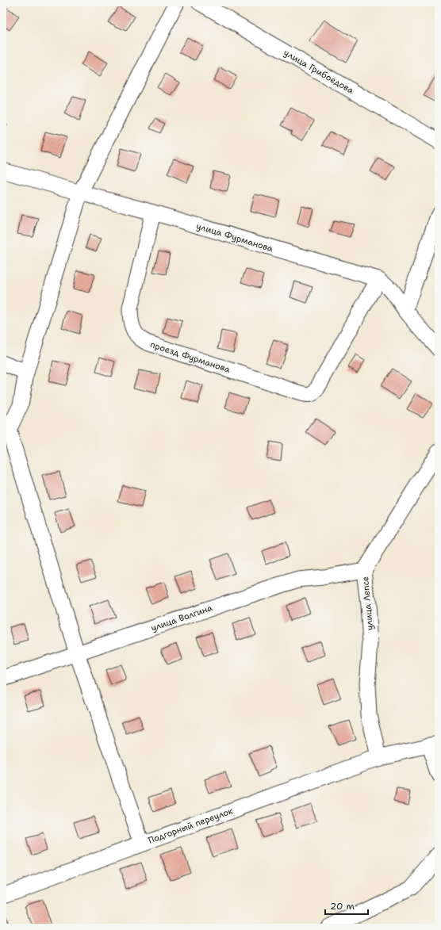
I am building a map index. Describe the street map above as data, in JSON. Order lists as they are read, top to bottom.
{
  "streets": {
    "street": [
      "улица Грибоедова",
      "улица Фурманова",
      "проезд Фурманова",
      "улица Лепсе",
      "улица Волгина",
      "Подгорный переулок"
    ]
  },
  "crossings": [
    ["улица Фурманова", "проезд Фурманова"],
    ["улица Лепсе", "улица Волгина"],
    ["улица Лепсе", "Подгорный переулок"]
  ],
  "scale_bar": "20 m"
}
